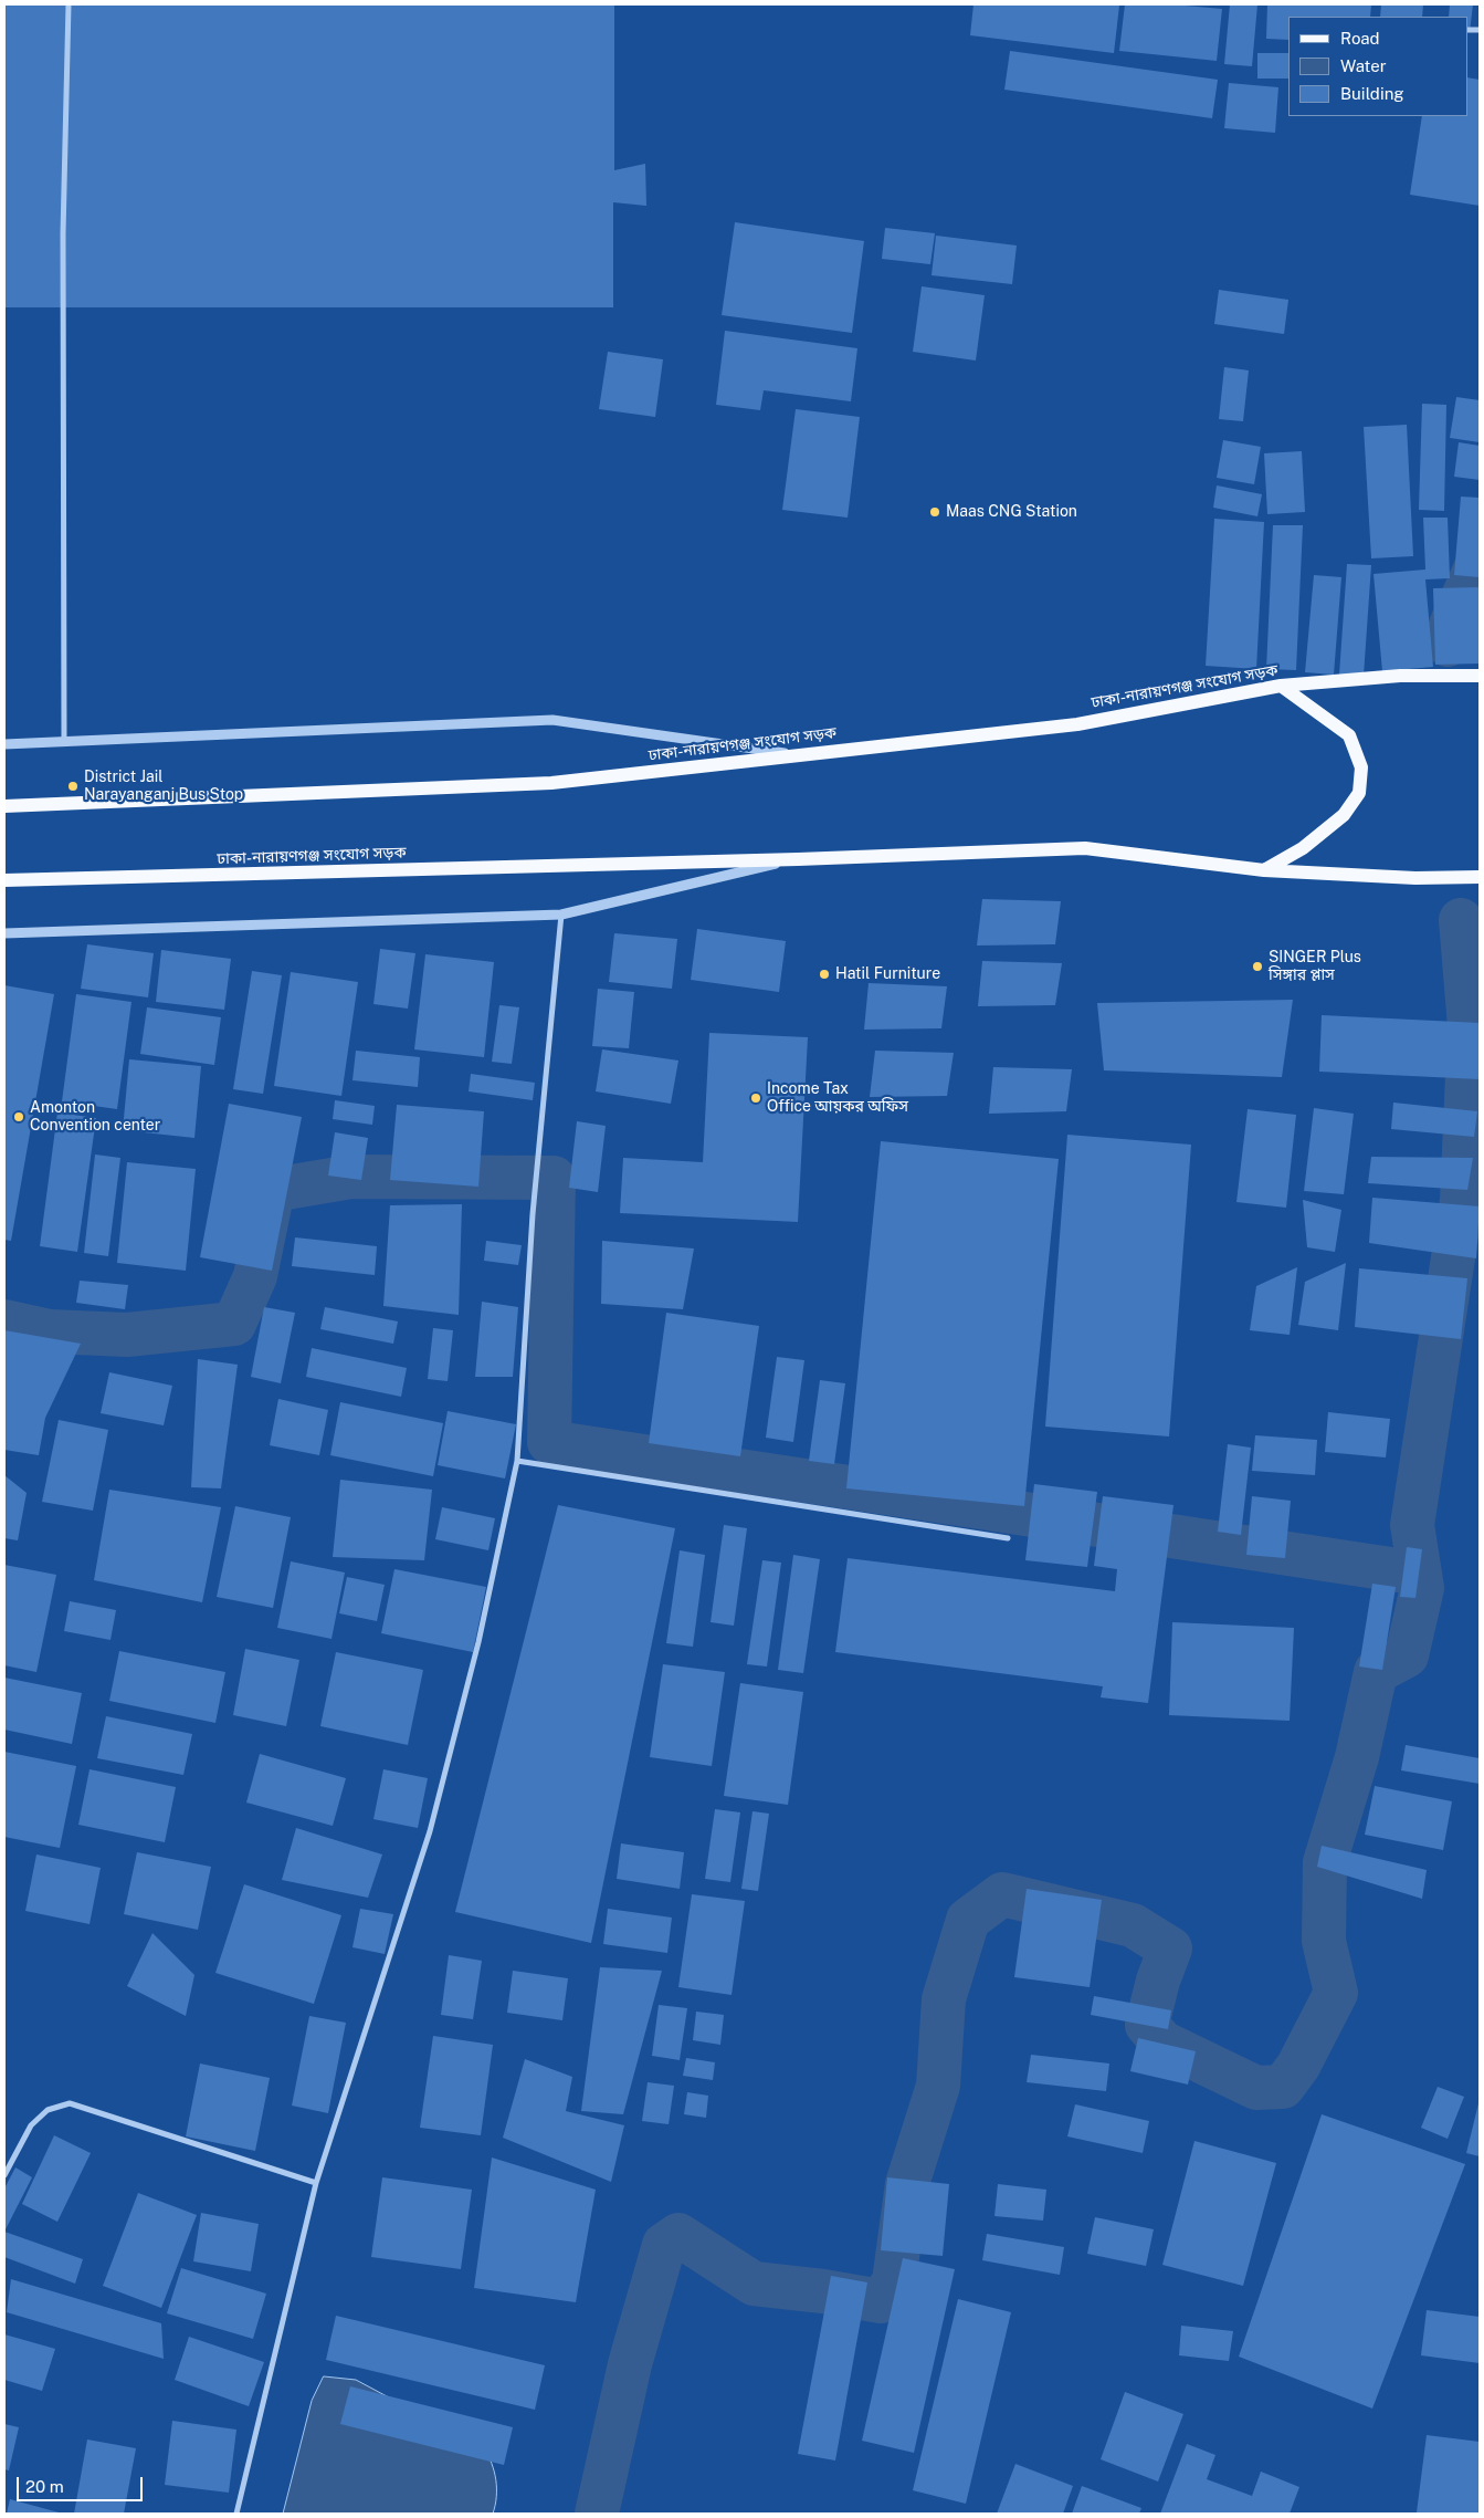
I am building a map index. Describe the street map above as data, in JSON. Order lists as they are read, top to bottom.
{
  "streets": {
    "main road": ["ঢাকা-নারায়ণগঞ্জ সংযোগ সড়ক"]
  },
  "places": [
    "Maas CNG Station",
    "District Jail Narayanganj Bus Stop",
    "SINGER Plus সিঙ্গার প্লাস",
    "Hatil Furniture",
    "Income Tax Office আয়কর অফিস",
    "Amonton Convention center"
  ],
  "legend": ["Road", "Water", "Building"],
  "scale_bar": "20 m"
}
